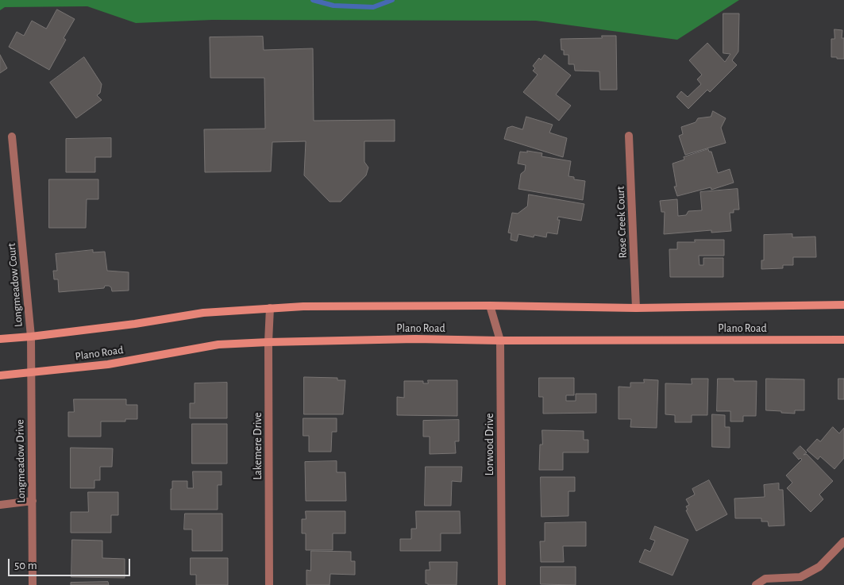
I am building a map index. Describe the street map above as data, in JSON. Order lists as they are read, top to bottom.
{
  "streets": {
    "main road": ["Plano Road"],
    "street": [
      "Rose Creek Court",
      "Longmeadow Court",
      "Lorwood Drive",
      "Lakemere Drive",
      "Longmeadow Drive"
    ]
  },
  "crossings": [
    ["Rose Creek Court", "Plano Road"],
    ["Longmeadow Court", "Plano Road"],
    ["Longmeadow Court", "Longmeadow Drive"],
    ["Plano Road", "Lorwood Drive"],
    ["Plano Road", "Lakemere Drive"],
    ["Plano Road", "Longmeadow Drive"]
  ],
  "scale_bar": "50 m"
}
